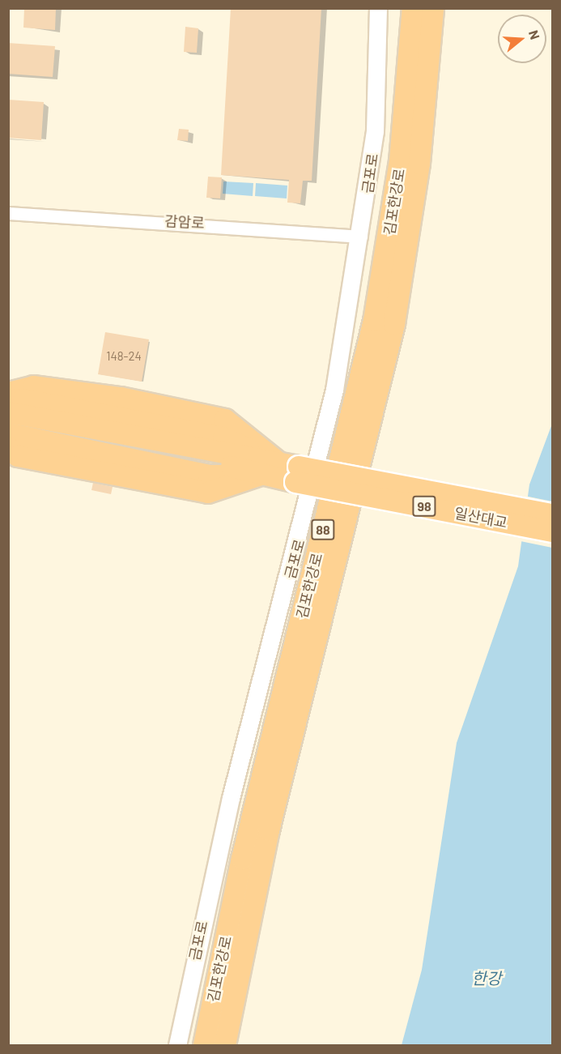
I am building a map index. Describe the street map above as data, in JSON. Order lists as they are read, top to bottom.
{
  "streets": {
    "highway": [
      "김포한강로",
      "98",
      "일산대교",
      "88"
    ],
    "main road": ["금포로"],
    "street": ["감암로"]
  },
  "crossings": [
    ["금포로", "감암로"],
    ["98", "일산대교"]
  ],
  "water": ["한강"],
  "house_numbers": ["148-24"],
  "north": "right"
}
